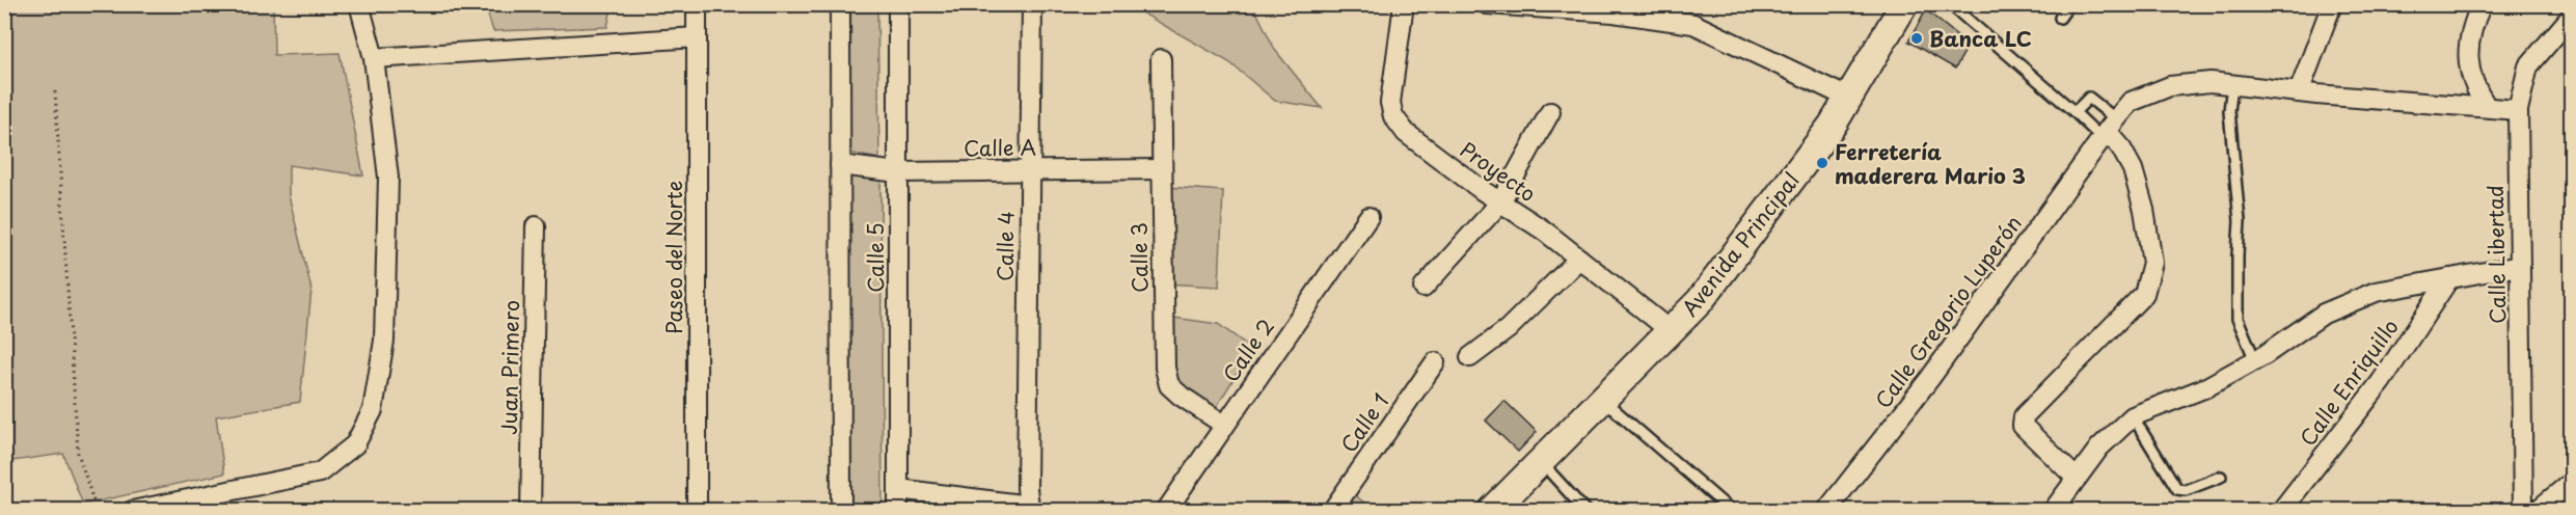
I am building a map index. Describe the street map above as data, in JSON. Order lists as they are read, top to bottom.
{
  "streets": {
    "street": [
      "Calle A",
      "Proyecto",
      "Avenida Principal",
      "Calle 4",
      "Calle Libertad",
      "Paseo del Norte",
      "Calle 5",
      "Calle 3",
      "Calle Gregorio Luperón",
      "Calle 2",
      "Juan Primero",
      "Calle Enriquillo",
      "Calle 1"
    ]
  },
  "crossings": [
    ["Calle A", "Calle 4"],
    ["Calle A", "Calle 5"],
    ["Calle A", "Calle 3"],
    ["Proyecto", "Avenida Principal"],
    ["Calle Libertad", "Calle Gregorio Luperón"],
    ["Calle 3", "Calle 2"]
  ],
  "places": ["Banca LC", "Ferretería maderera Mario 3"]
}
